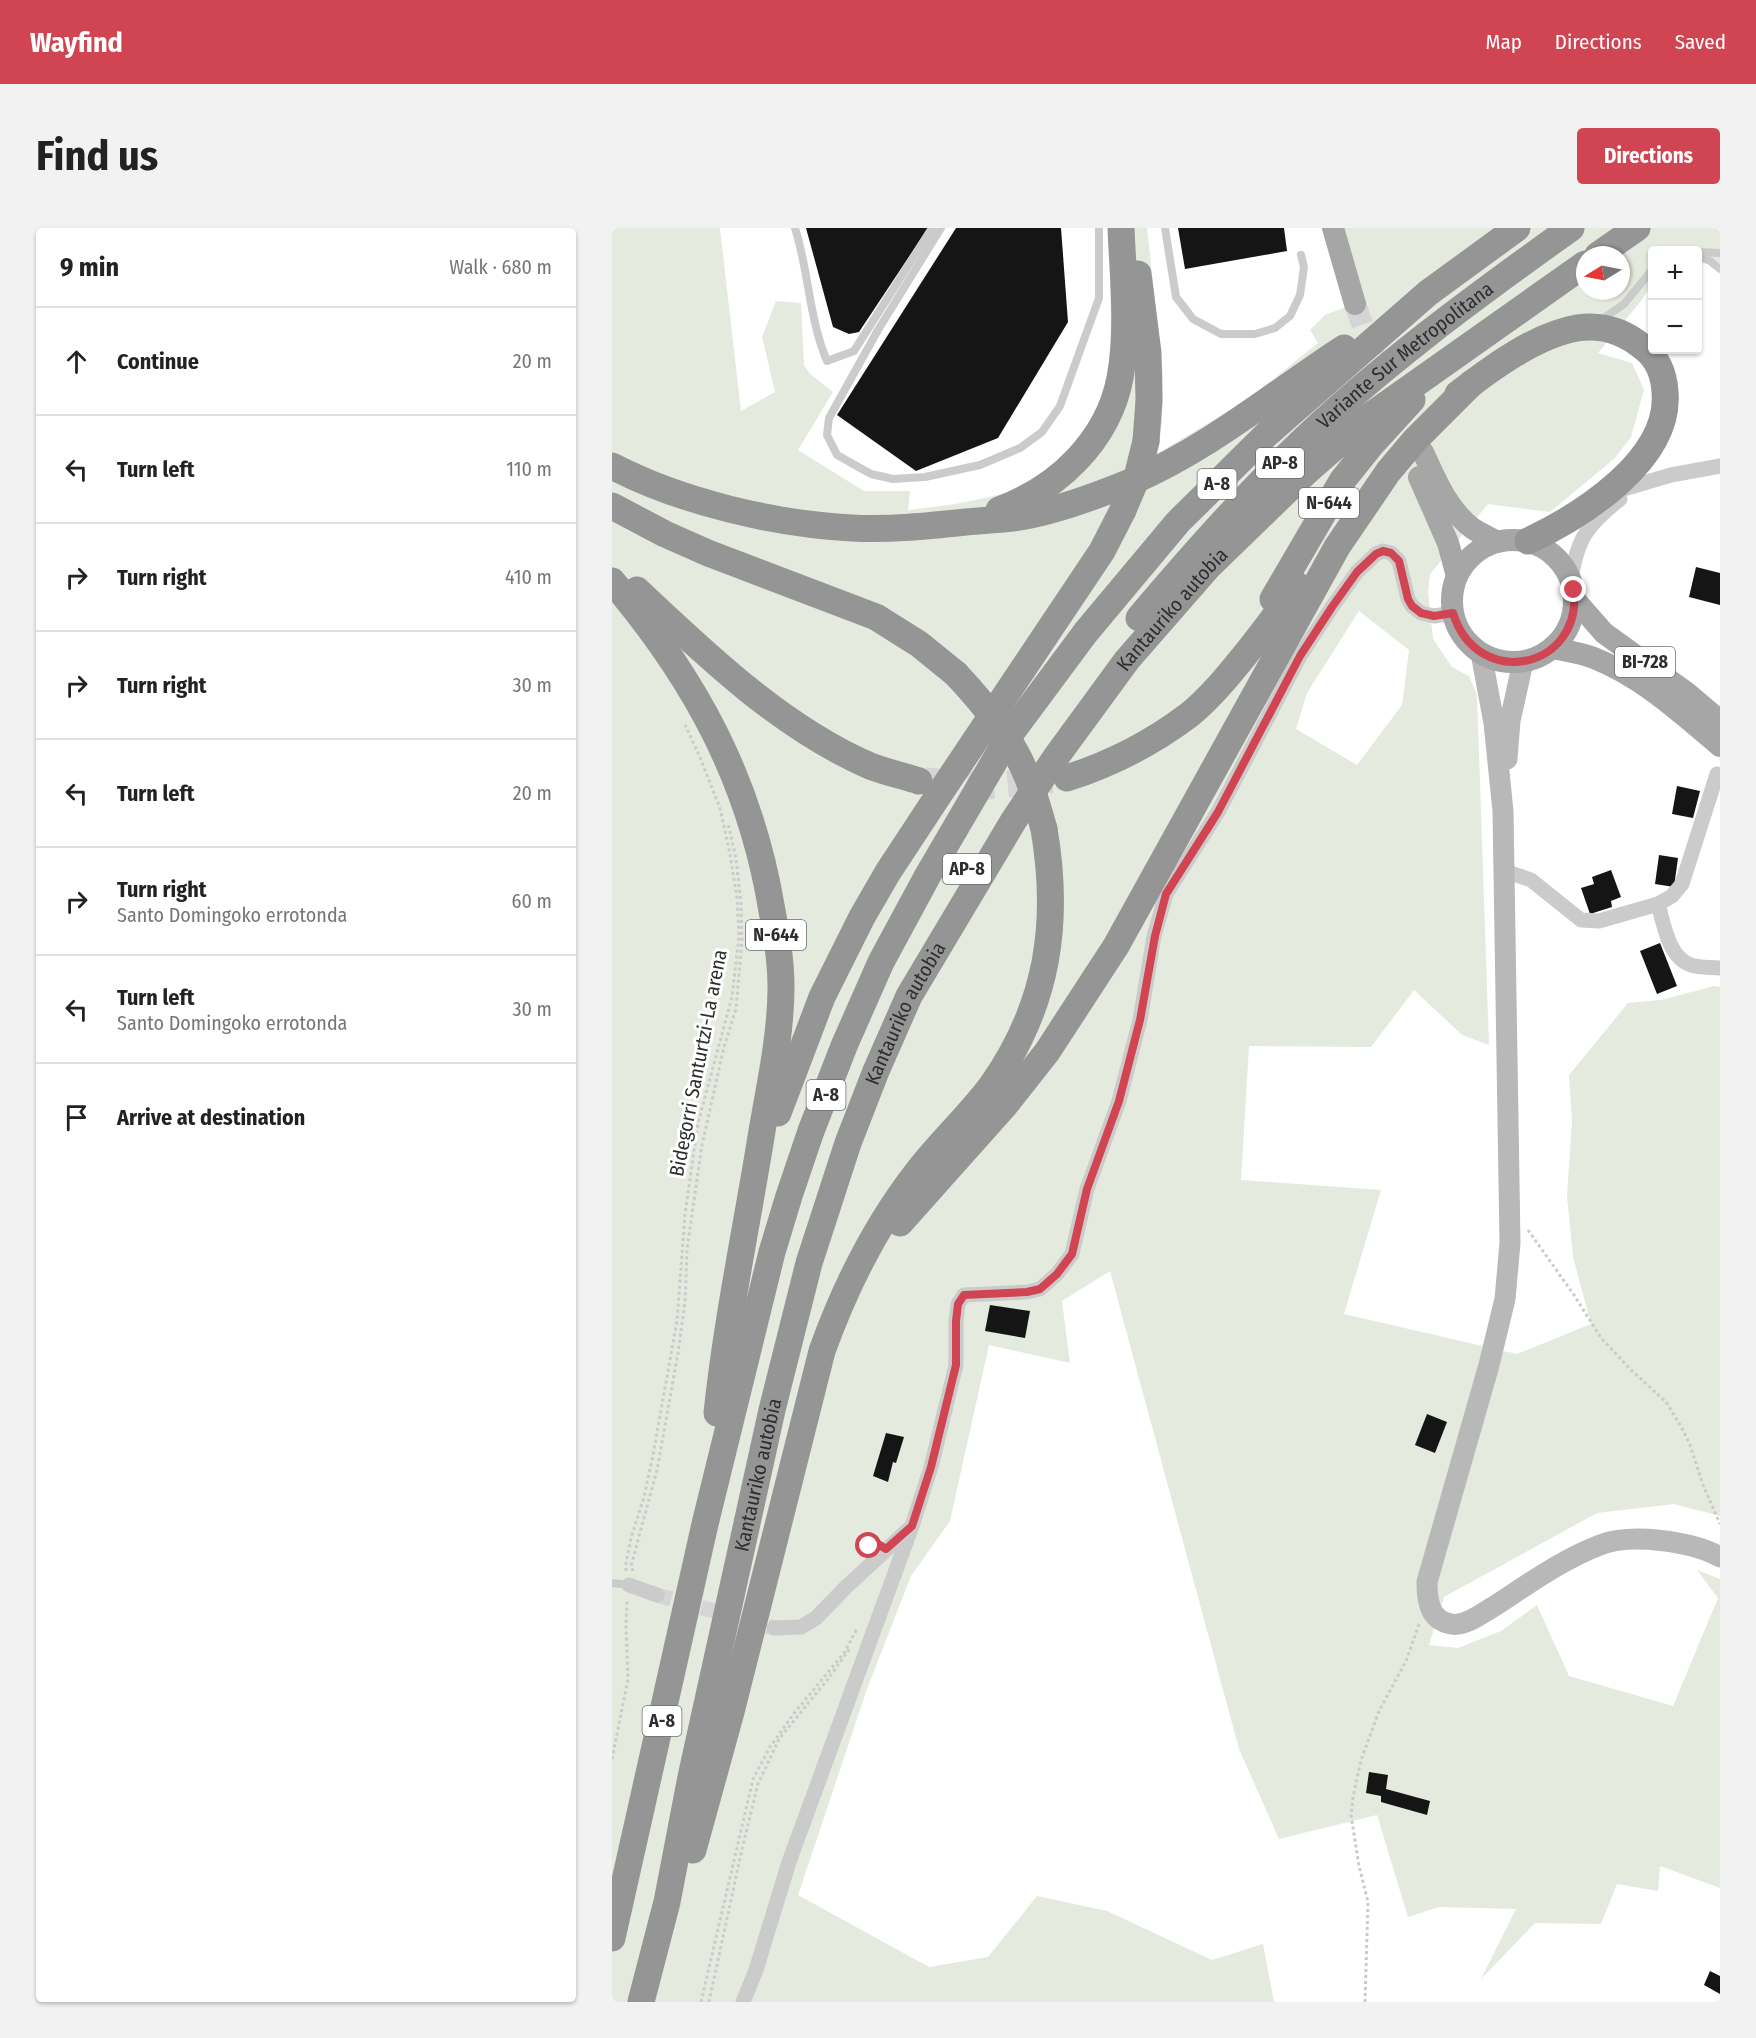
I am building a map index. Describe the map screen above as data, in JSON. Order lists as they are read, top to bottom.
{
  "streets": {
    "highway": [
      "Variante Sur Metropolitana",
      "AP-8",
      "A-8",
      "N-644",
      "Kantauriko autobia"
    ],
    "main road": ["BI-728"],
    "path": ["Bidegorri Santurtzi-La arena"]
  },
  "crossings": [
    ["Variante Sur Metropolitana", "Kantauriko autobia"],
    ["N-644", "Kantauriko autobia"]
  ],
  "north": "left",
  "page": {
    "header": "Wayfind",
    "nav": ["Map", "Directions", "Saved"],
    "buttons": "Directions",
    "title": "Find us",
    "heading": ["9 min", "Walk · 680 m"],
    "map_buttons": ["+", "−"],
    "list": [
      ["Continue", "20 m"],
      ["Turn left", "110 m"],
      ["Turn right", "410 m"],
      ["Turn right", "30 m"],
      ["Turn left", "20 m"],
      ["Turn right", "Santo Domingoko errotonda", "60 m"],
      ["Turn left", "Santo Domingoko errotonda", "30 m"],
      "Arrive at destination"
    ]
  }
}
